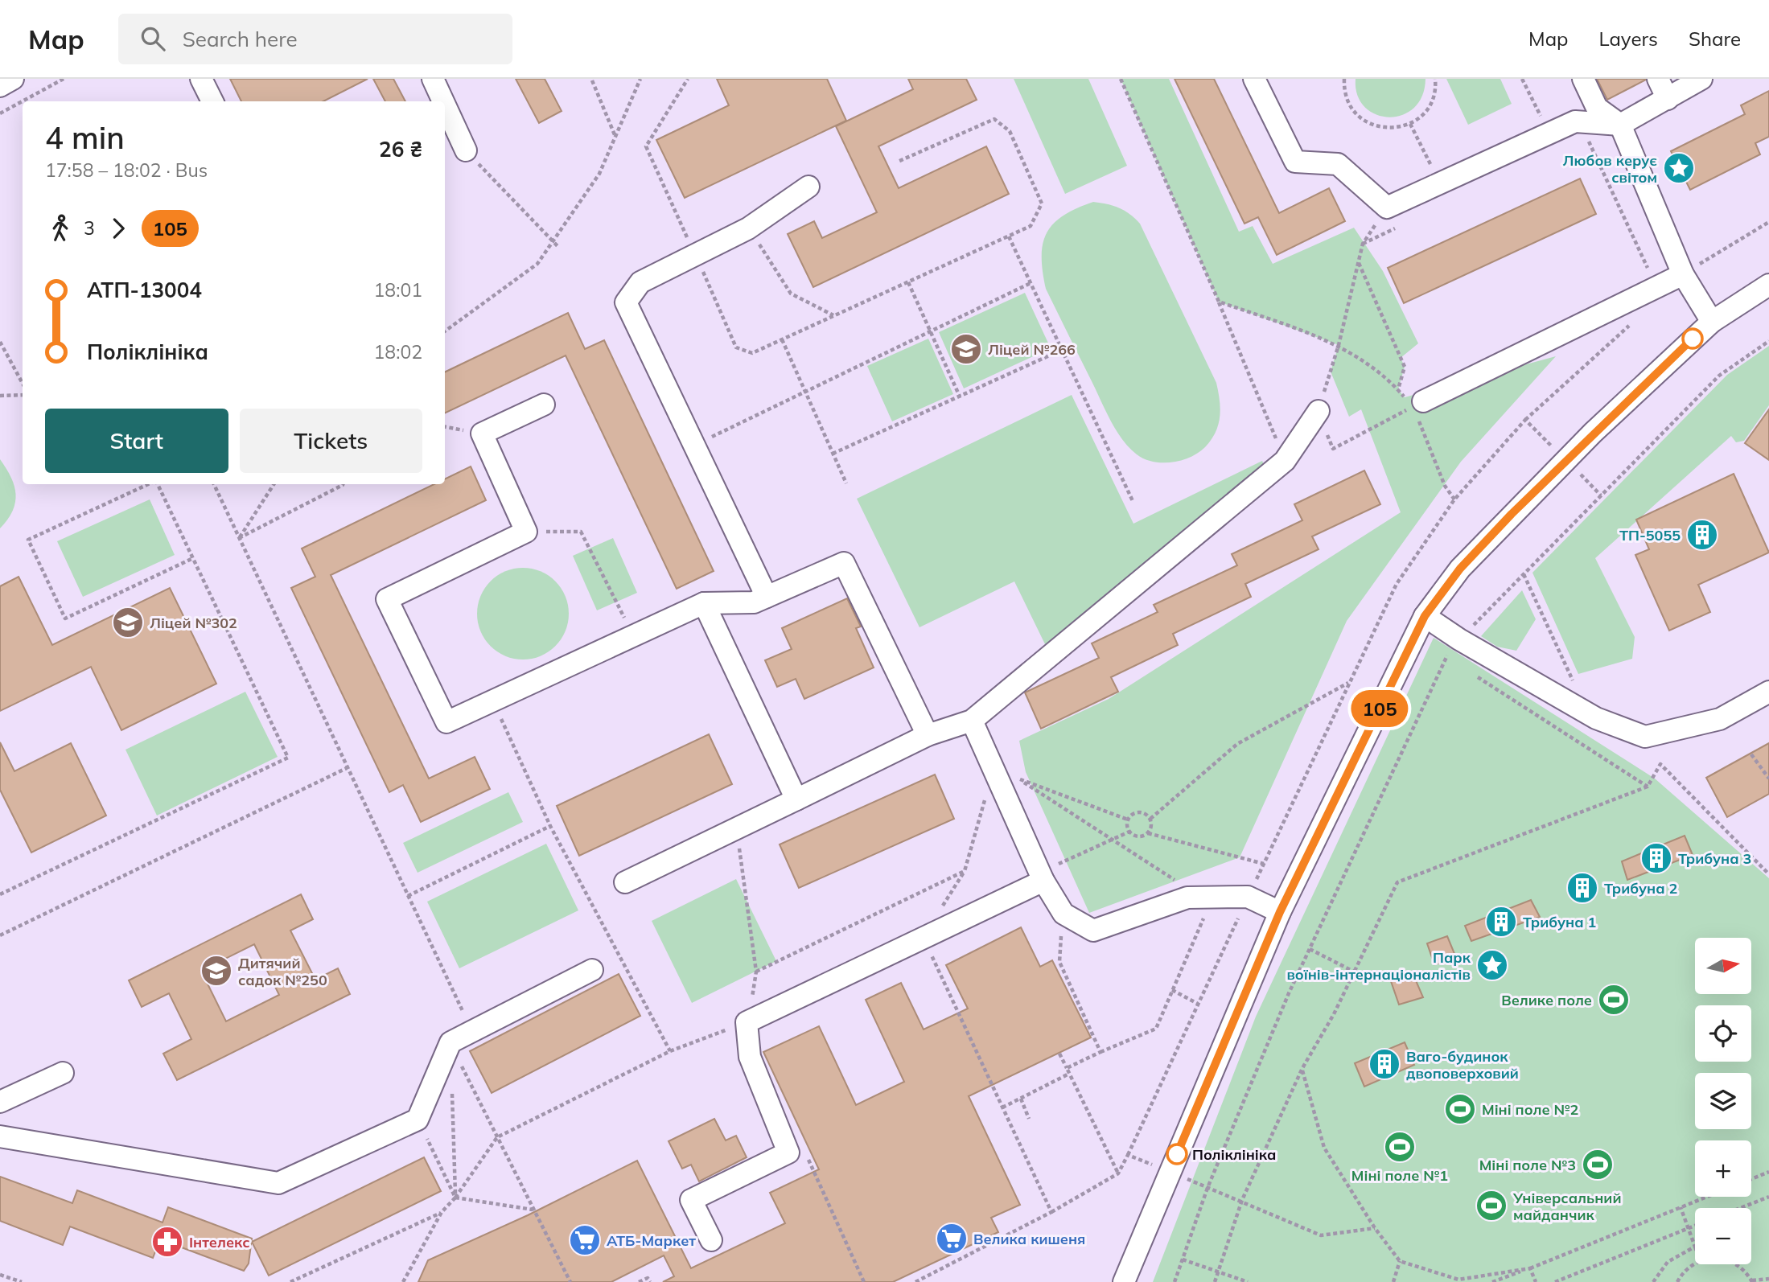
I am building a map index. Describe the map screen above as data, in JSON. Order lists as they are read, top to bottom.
{
  "places": {
    "place": ["Любов керує світом", "Парк воїнів-інтернаціоналістів"],
    "school or university": ["Ліцей №266", "Ліцей №302", "Дитячий садок №250"],
    "building": [
      "ТП-5055",
      "Трибуна 3",
      "Трибуна 2",
      "Трибуна 1",
      "Ваго-будинок двоповерховий"
    ],
    "sports": [
      "Велике поле",
      "Міні поле №2",
      "Міні поле №1",
      "Міні поле №3",
      "Універсальний майданчик"
    ],
    "other": ["Поліклініка"],
    "supermarket": ["Велика кишеня", "АТБ-Маркет"],
    "pharmacy": ["Інтелекс"]
  },
  "lines": ["bus line 105"],
  "north": "right",
  "page": {
    "header": "Map",
    "search": "Search here",
    "nav": ["Map", "Layers", "Share"],
    "on_map": "105",
    "heading": ["4 min", "17:58 – 18:02 · Bus", "26 ₴"],
    "legs": ["3", "105"],
    "list": [
      {
        "name": "АТП-13004",
        "value": "18:01"
      },
      {
        "name": "Поліклініка",
        "value": "18:02"
      }
    ],
    "buttons": ["Start", "Tickets"],
    "map_buttons": ["+", "−"]
  }
}
